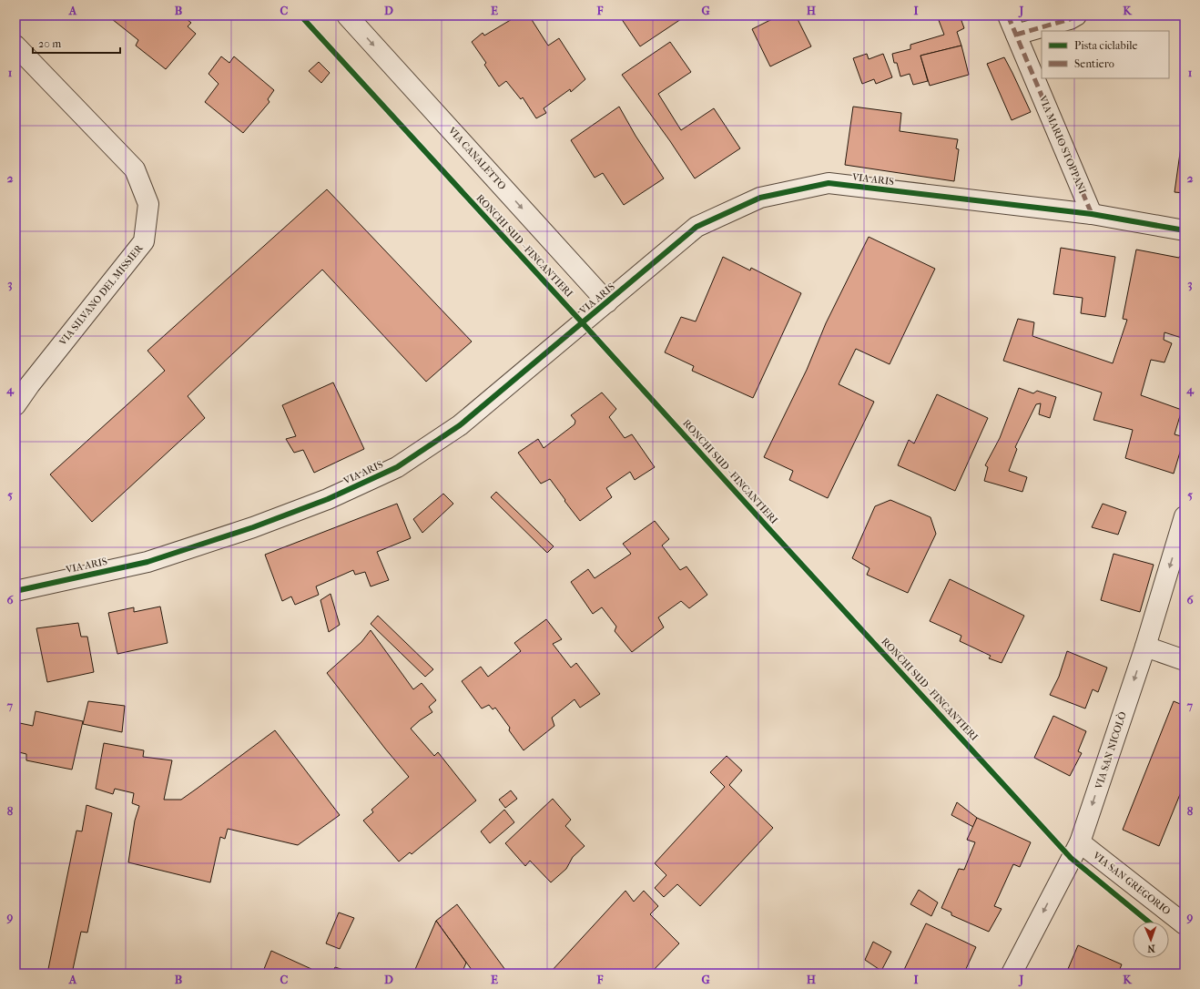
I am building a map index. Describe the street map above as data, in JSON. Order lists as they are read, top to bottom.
{
  "streets": {
    "street": [
      "VIA MARIO STOPPANI",
      "VIA CANALETTO",
      "VIA ARIS",
      "VIA SILVANO DEL MISSIER",
      "VIA SAN NICOLÒ",
      "VIA SAN GREGORIO"
    ],
    "cycle path": ["RONCHI SUD - FINCANTIERI"]
  },
  "crossings": [
    ["VIA MARIO STOPPANI", "VIA ARIS"],
    ["VIA CANALETTO", "VIA ARIS"],
    ["VIA SAN NICOLÒ", "VIA SAN GREGORIO"]
  ],
  "one_way": ["VIA CANALETTO", "VIA SAN NICOLÒ"],
  "legend": ["Pista ciclabile", "Sentiero"],
  "scale_bar": "20 m",
  "north": "bottom",
  "grid": {
    "columns": [
      "A",
      "B",
      "C",
      "D",
      "E",
      "F",
      "G",
      "H",
      "I",
      "J",
      "K"
    ],
    "rows": [
      "1",
      "2",
      "3",
      "4",
      "5",
      "6",
      "7",
      "8",
      "9"
    ]
  }
}
